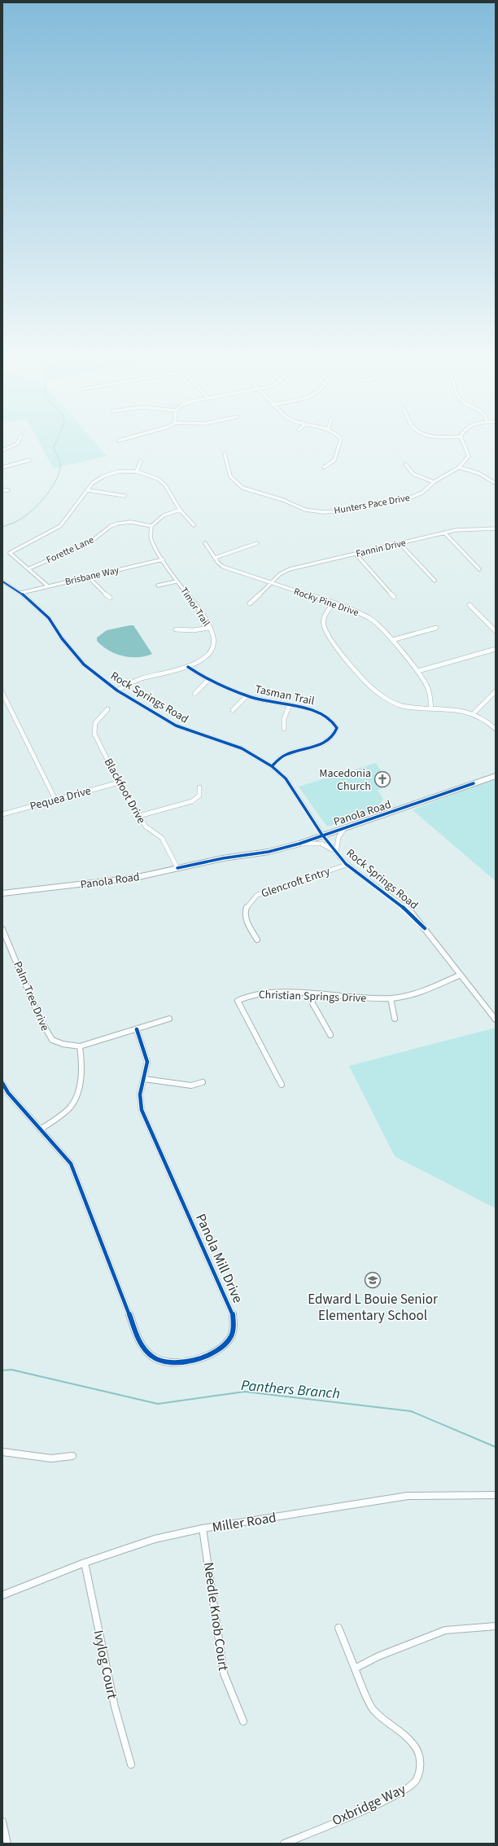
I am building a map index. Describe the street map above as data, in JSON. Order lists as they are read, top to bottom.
{
  "streets": {
    "main road": ["Panola Road"],
    "street": [
      "Hunters Pace Drive",
      "Fannin Drive",
      "Forette Lane",
      "Brisbane Way",
      "Rocky Pine Drive",
      "Timor Trail",
      "Tasman Trail",
      "Rock Springs Road",
      "Blackfoot Drive",
      "Pequea Drive",
      "Glencroft Entry",
      "Palm Tree Drive",
      "Christian Springs Drive",
      "Panola Mill Drive",
      "Miller Road",
      "Needle Knob Court",
      "Ivylog Court",
      "Oxbridge Way"
    ]
  },
  "crossings": [
    ["Fannin Drive", "Rocky Pine Drive"],
    ["Forette Lane", "Timor Trail"],
    ["Brisbane Way", "Timor Trail"],
    ["Brisbane Way", "Rock Springs Road"],
    ["Timor Trail", "Tasman Trail"],
    ["Timor Trail", "Rock Springs Road"],
    ["Tasman Trail", "Rock Springs Road"],
    ["Rock Springs Road", "Panola Road"],
    ["Rock Springs Road", "Glencroft Entry"],
    ["Rock Springs Road", "Christian Springs Drive"],
    ["Blackfoot Drive", "Pequea Drive"],
    ["Blackfoot Drive", "Panola Road"],
    ["Palm Tree Drive", "Panola Mill Drive"],
    ["Miller Road", "Needle Knob Court"],
    ["Miller Road", "Ivylog Court"]
  ],
  "water": ["Panthers Branch"],
  "places": {
    "church": ["Macedonia Church"],
    "school or university": ["Edward L Bouie Senior Elementary School"]
  }
}
